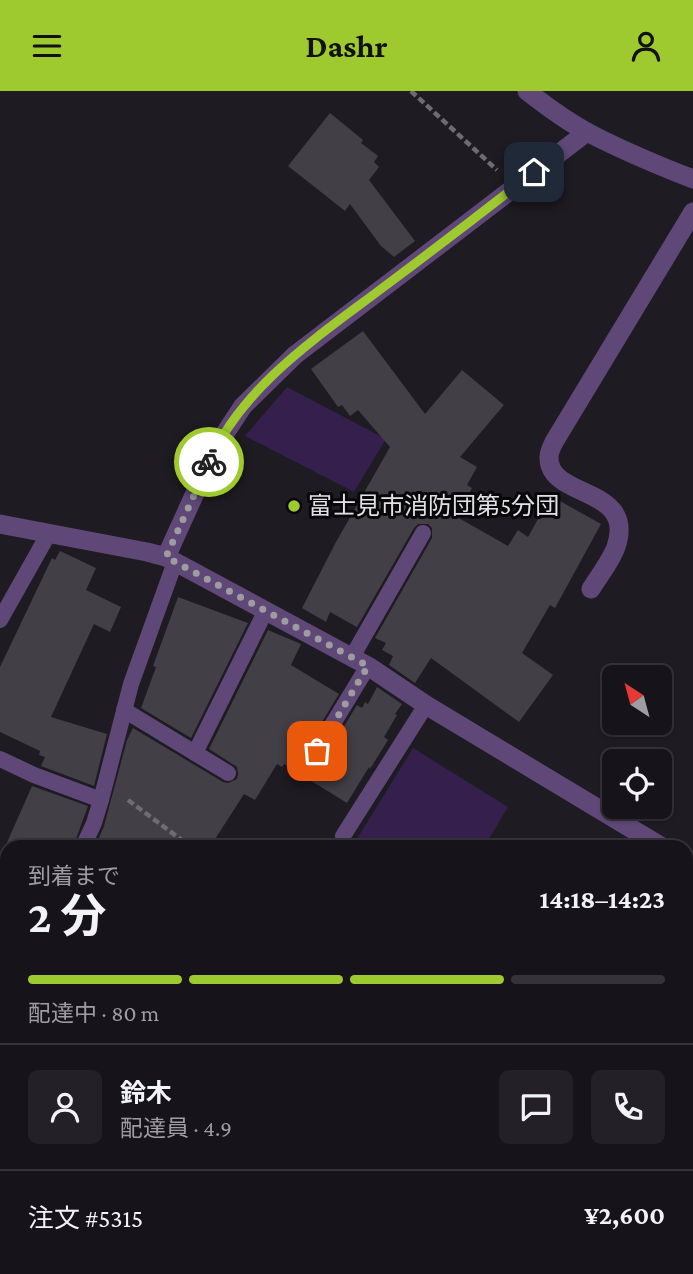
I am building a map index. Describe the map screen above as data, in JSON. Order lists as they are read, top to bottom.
{
  "places": ["富士見市消防団第5分団"],
  "north": "top left",
  "page": {
    "header": "Dashr",
    "heading": ["2 分", "到着まで", "14:18–14:23"],
    "panel": [
      "鈴木",
      "配達員 · 4.9",
      "注文 #5315",
      "¥2,600"
    ],
    "bar": "配達中 · 80 m"
  }
}
